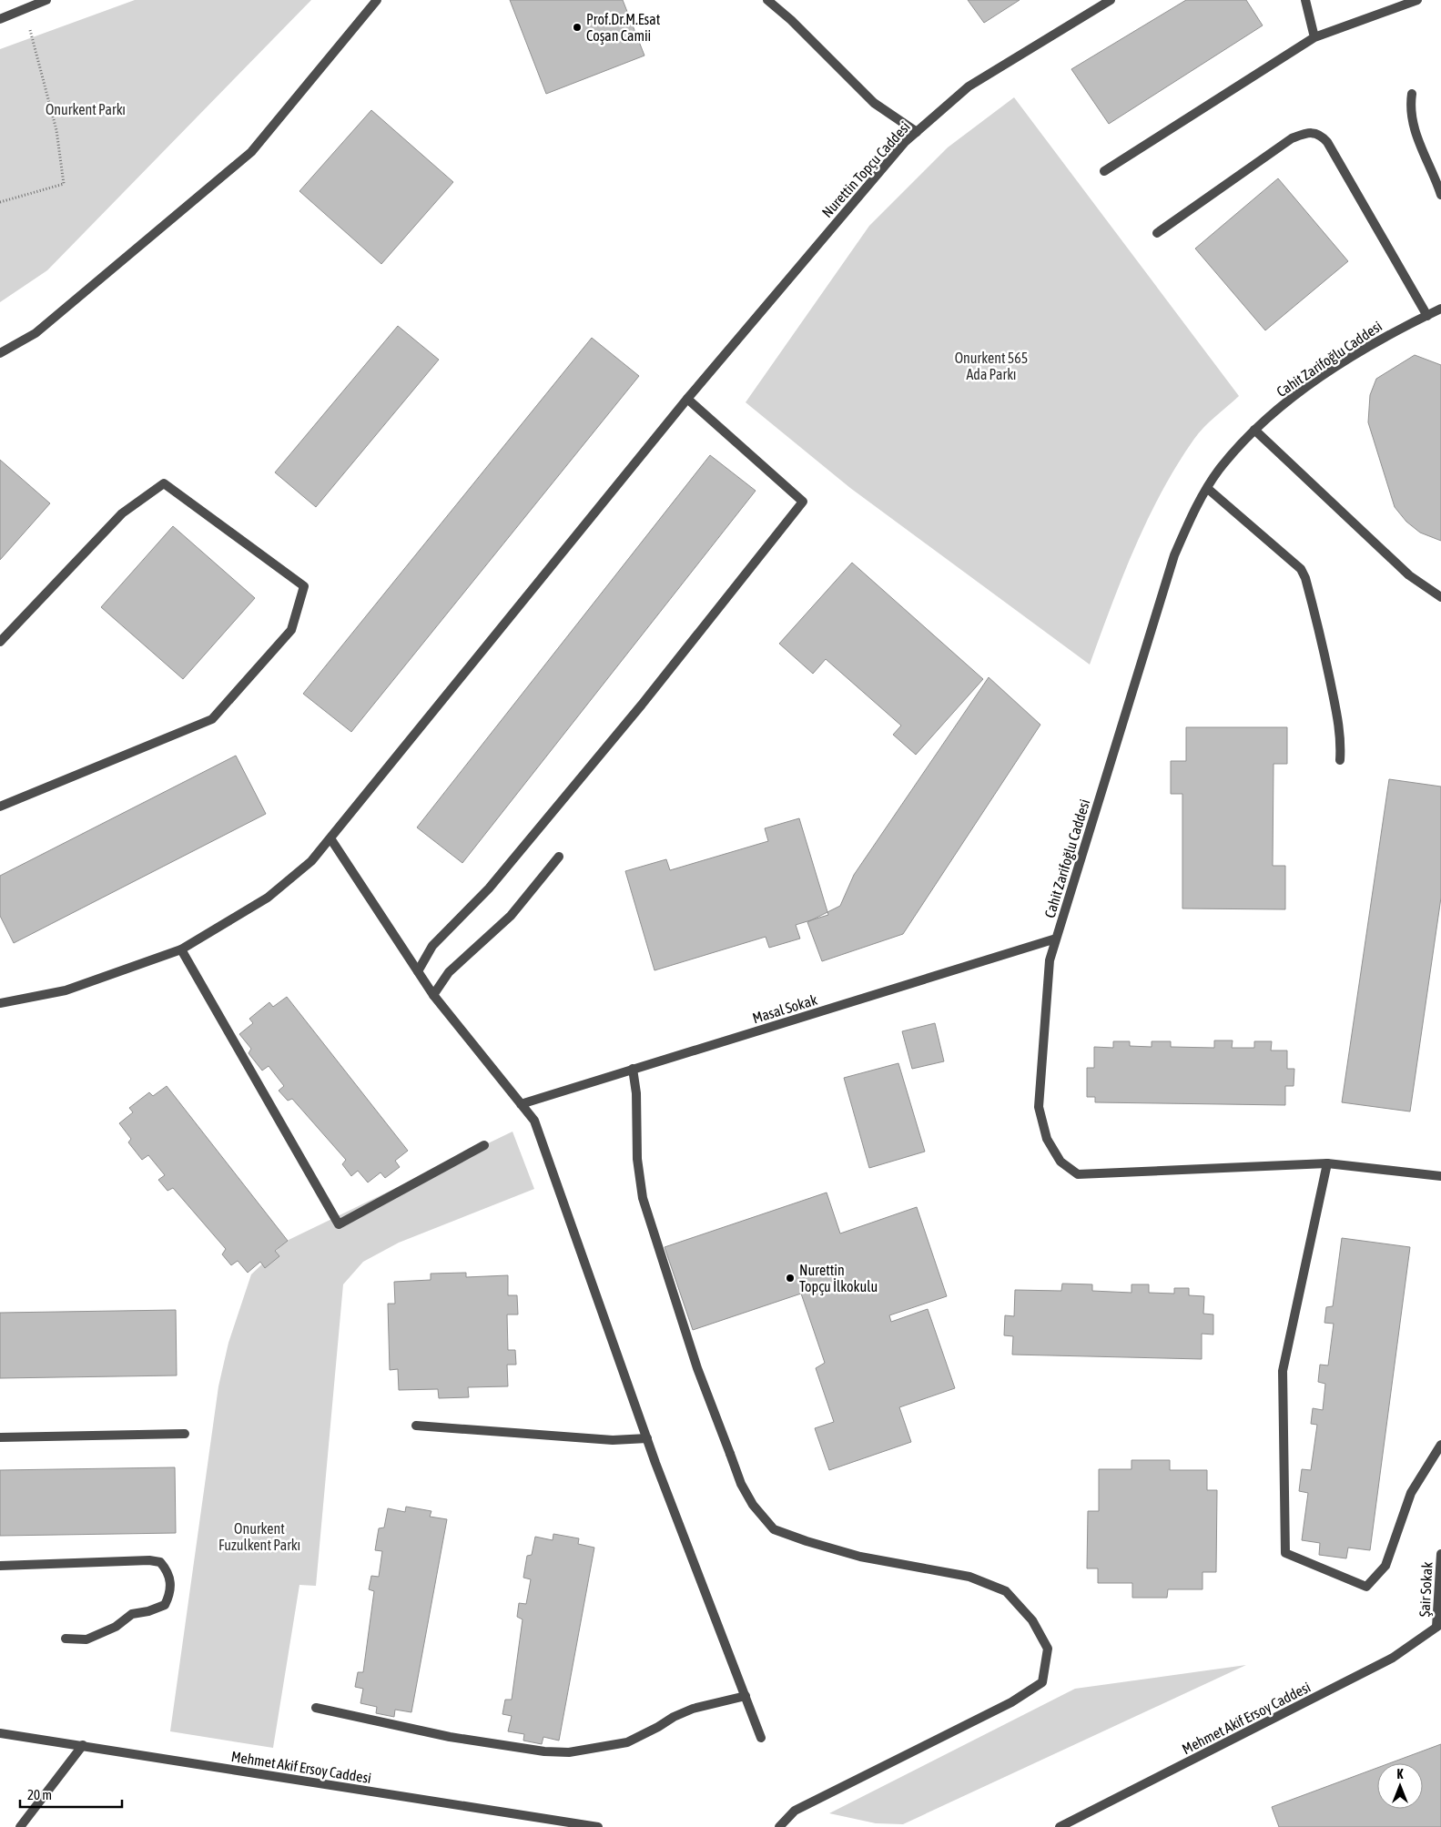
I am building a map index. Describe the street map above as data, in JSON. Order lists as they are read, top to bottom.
{
  "streets": {
    "street": [
      "Nurettin Topçu Caddesi",
      "Cahit Zarifoğlu Caddesi",
      "Masal Sokak",
      "Şair Sokak",
      "Mehmet Akif Ersoy Caddesi"
    ]
  },
  "crossings": [
    ["Cahit Zarifoğlu Caddesi", "Masal Sokak"],
    ["Şair Sokak", "Mehmet Akif Ersoy Caddesi"]
  ],
  "parks": ["Onurkent Parkı", "Onurkent 565 Ada Parkı", "Onurkent Fuzulkent Parkı"],
  "places": ["Prof.Dr.M.Esat Coşan Camii", "Nurettin Topçu İlkokulu"],
  "scale_bar": "20 m",
  "north": "top"
}
